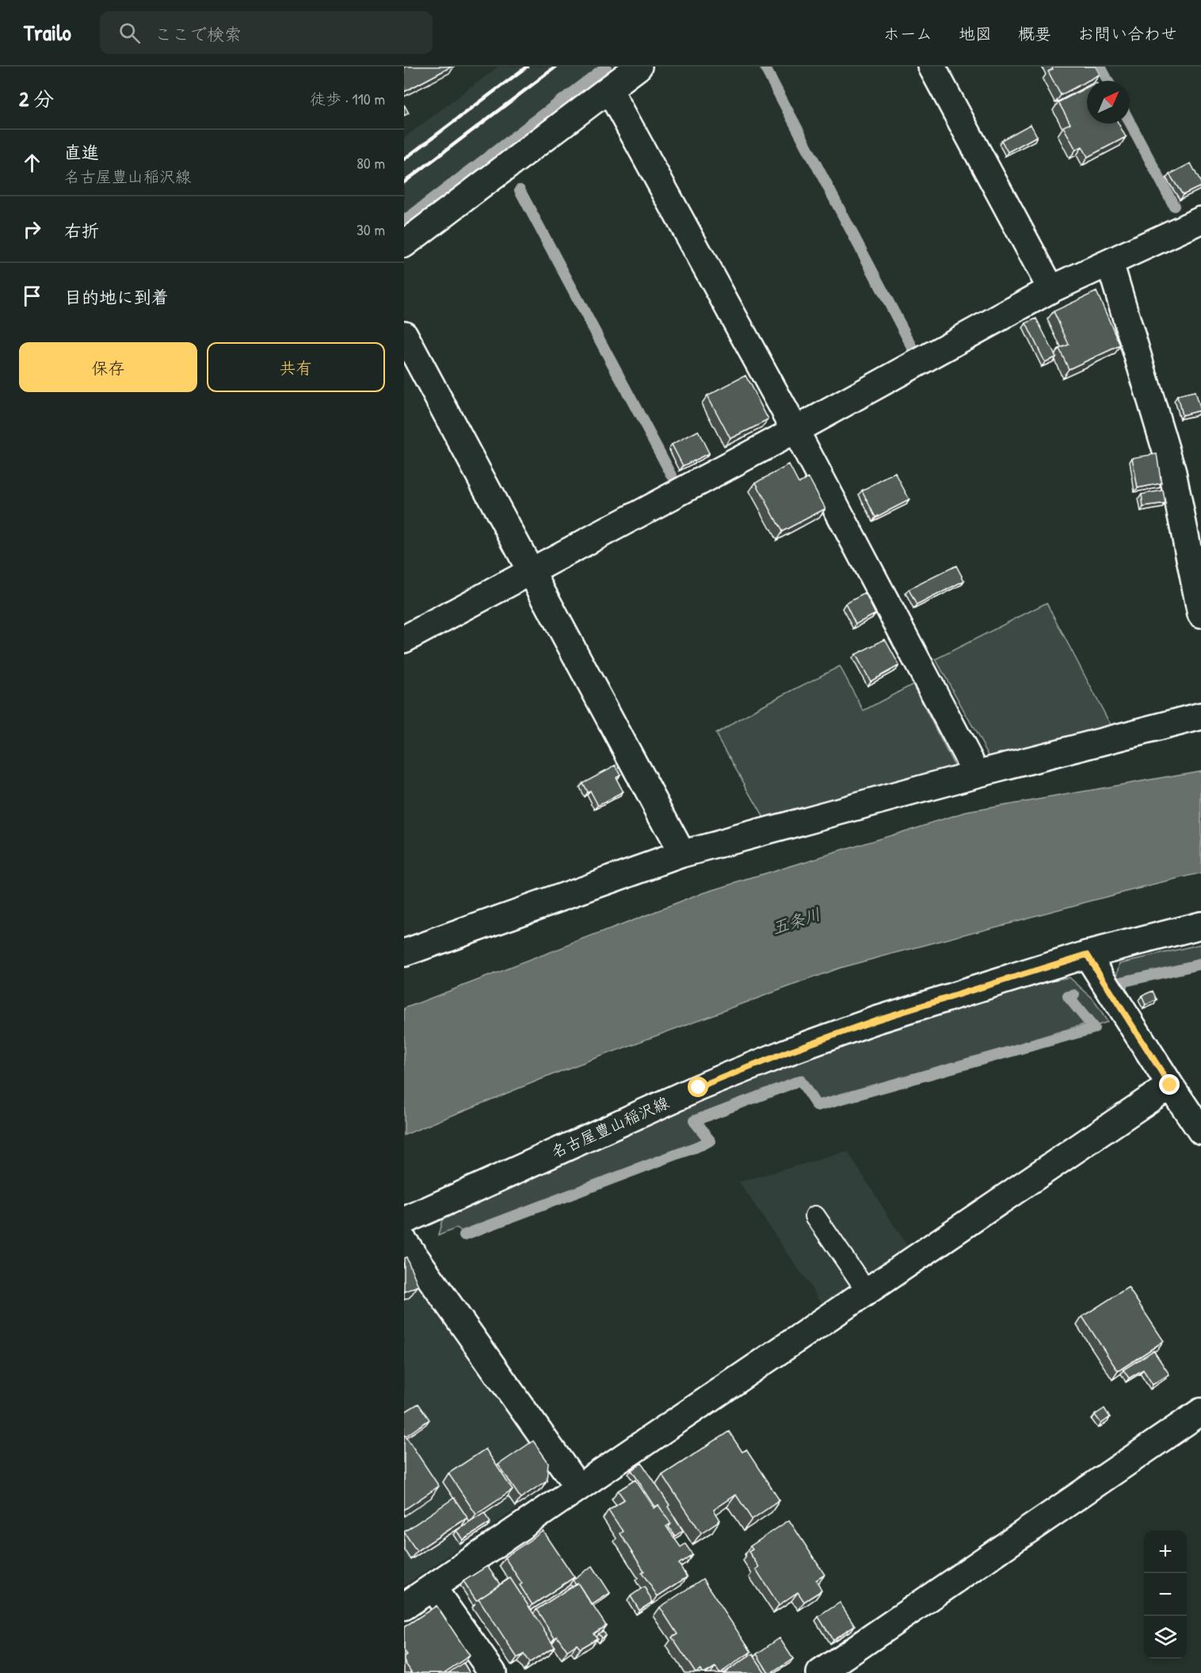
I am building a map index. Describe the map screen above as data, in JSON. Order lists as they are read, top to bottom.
{
  "streets": {
    "street": ["名古屋豊山稲沢線"]
  },
  "water": ["五条川"],
  "north": "top right",
  "page": {
    "header": "Trailo",
    "search": "ここで検索",
    "nav": [
      "ホーム",
      "地図",
      "概要",
      "お問い合わせ"
    ],
    "heading": ["2 分", "徒歩 · 110 m"],
    "list": [
      ["直進", "名古屋豊山稲沢線", "80 m"],
      ["右折", "30 m"],
      "目的地に到着"
    ],
    "buttons": ["保存", "共有"],
    "map_buttons": ["+", "−"]
  }
}
